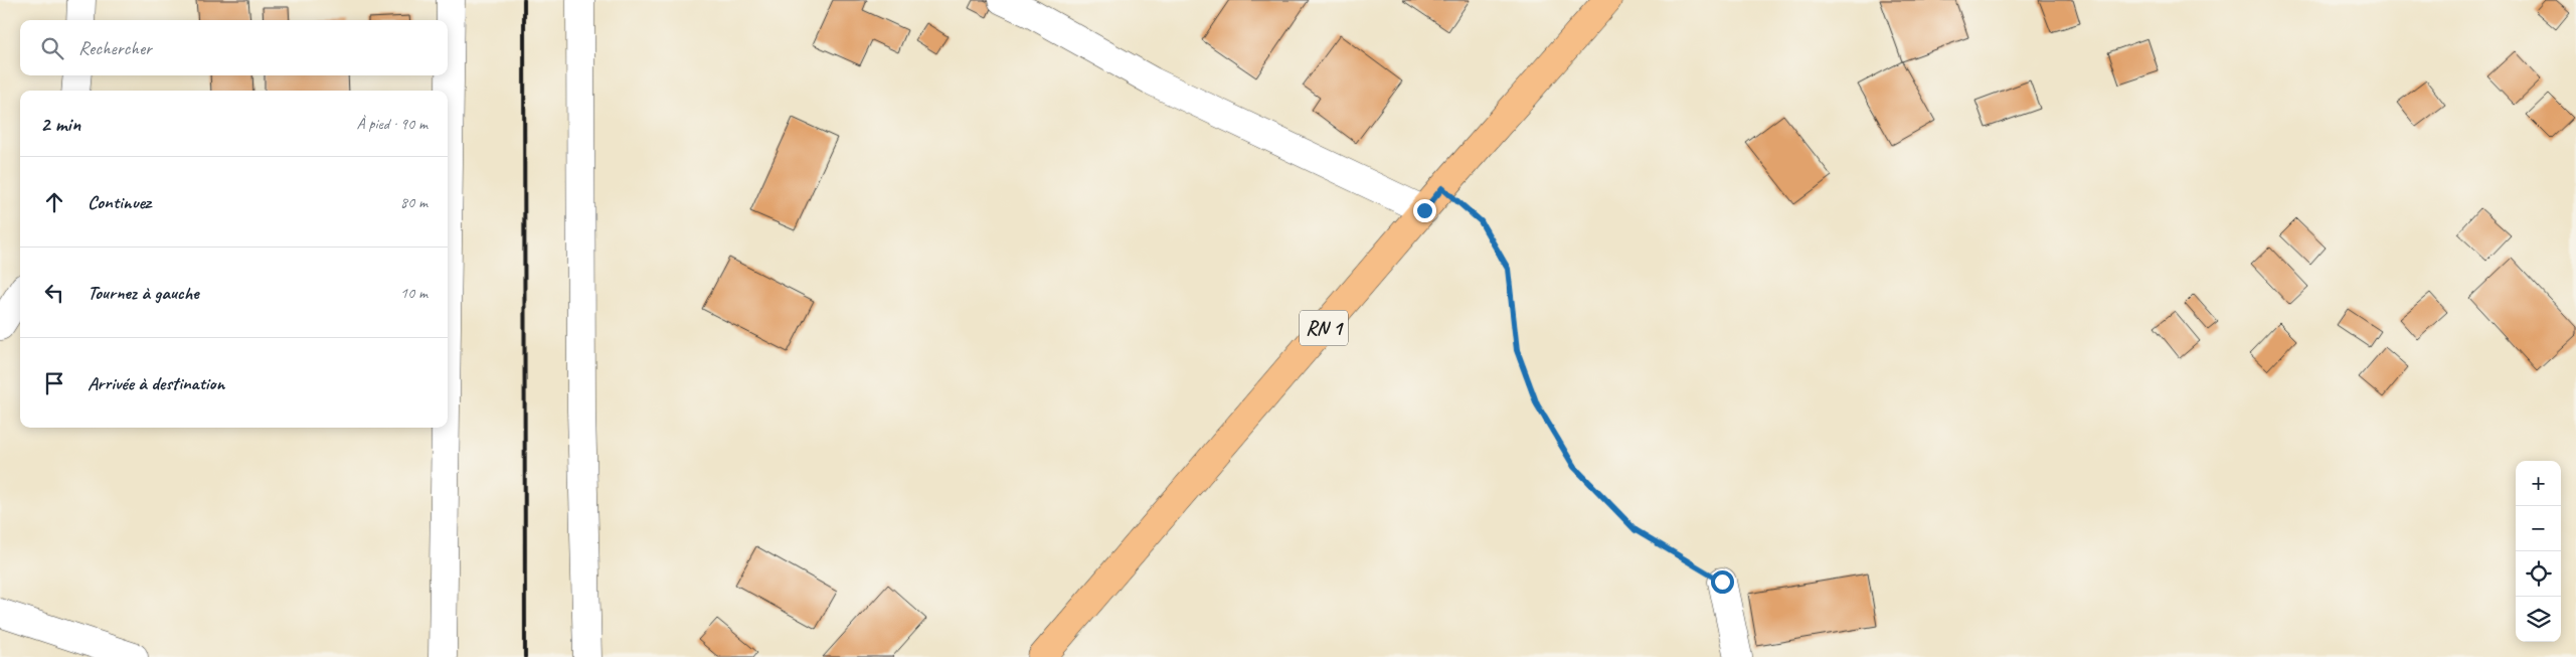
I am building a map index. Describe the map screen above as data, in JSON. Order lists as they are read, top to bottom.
{
  "streets": {
    "main road": ["RN 1"]
  },
  "page": {
    "search": "Rechercher",
    "heading": ["2 min", "À pied · 90 m"],
    "list": [
      ["Continuez", "80 m"],
      ["Tournez à gauche", "10 m"],
      "Arrivée à destination"
    ],
    "map_buttons": ["+", "−"]
  }
}
